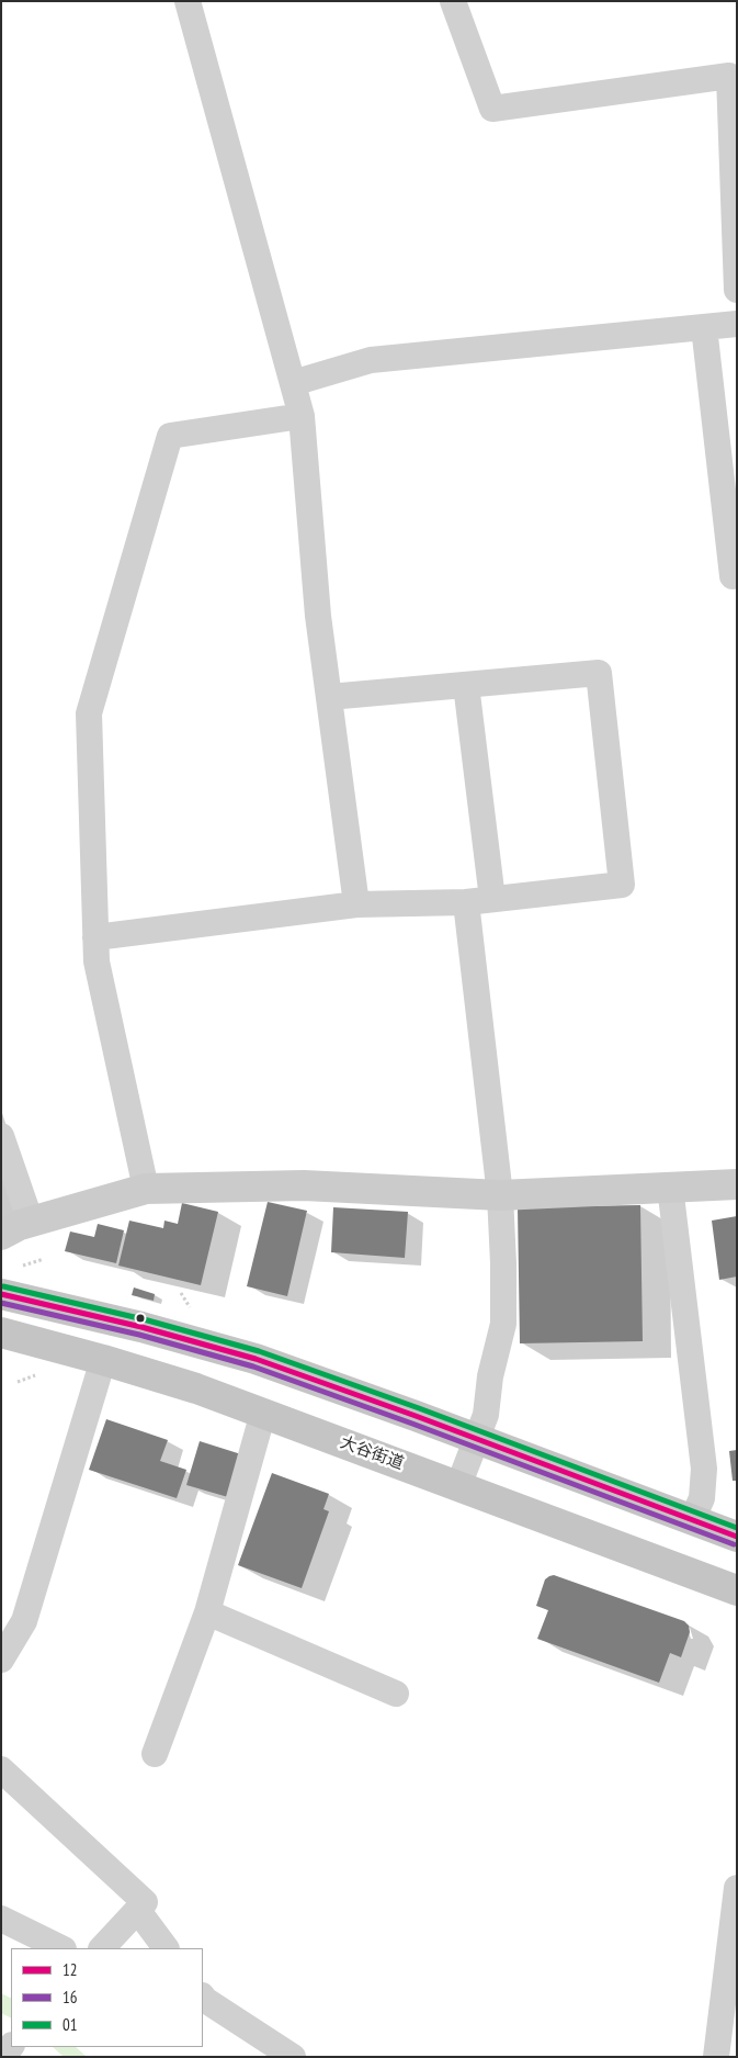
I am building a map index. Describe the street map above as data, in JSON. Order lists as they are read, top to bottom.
{
  "streets": {
    "main road": ["大谷街道"]
  },
  "lines": ["transit line 01", "transit line 12", "transit line 16"],
  "legend": ["12", "16", "01"]
}
